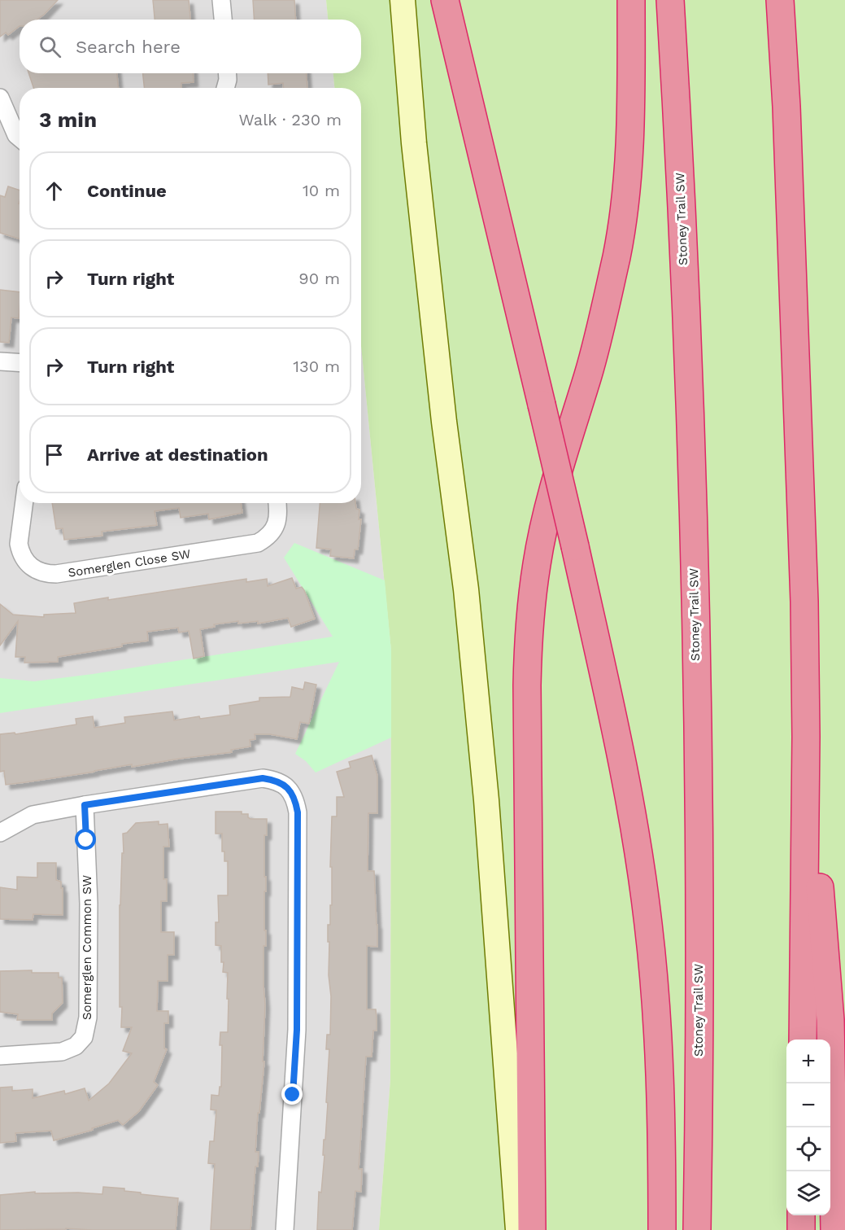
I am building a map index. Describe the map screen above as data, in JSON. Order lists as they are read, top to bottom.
{
  "streets": {
    "highway": ["Stoney Trail SW"],
    "street": ["Somerglen Close SW", "Somerglen Common SW"]
  },
  "page": {
    "search": "Search here",
    "heading": ["3 min", "Walk · 230 m"],
    "list": [
      ["Continue", "10 m"],
      ["Turn right", "90 m"],
      ["Turn right", "130 m"],
      "Arrive at destination"
    ],
    "map_buttons": ["+", "−"]
  }
}
